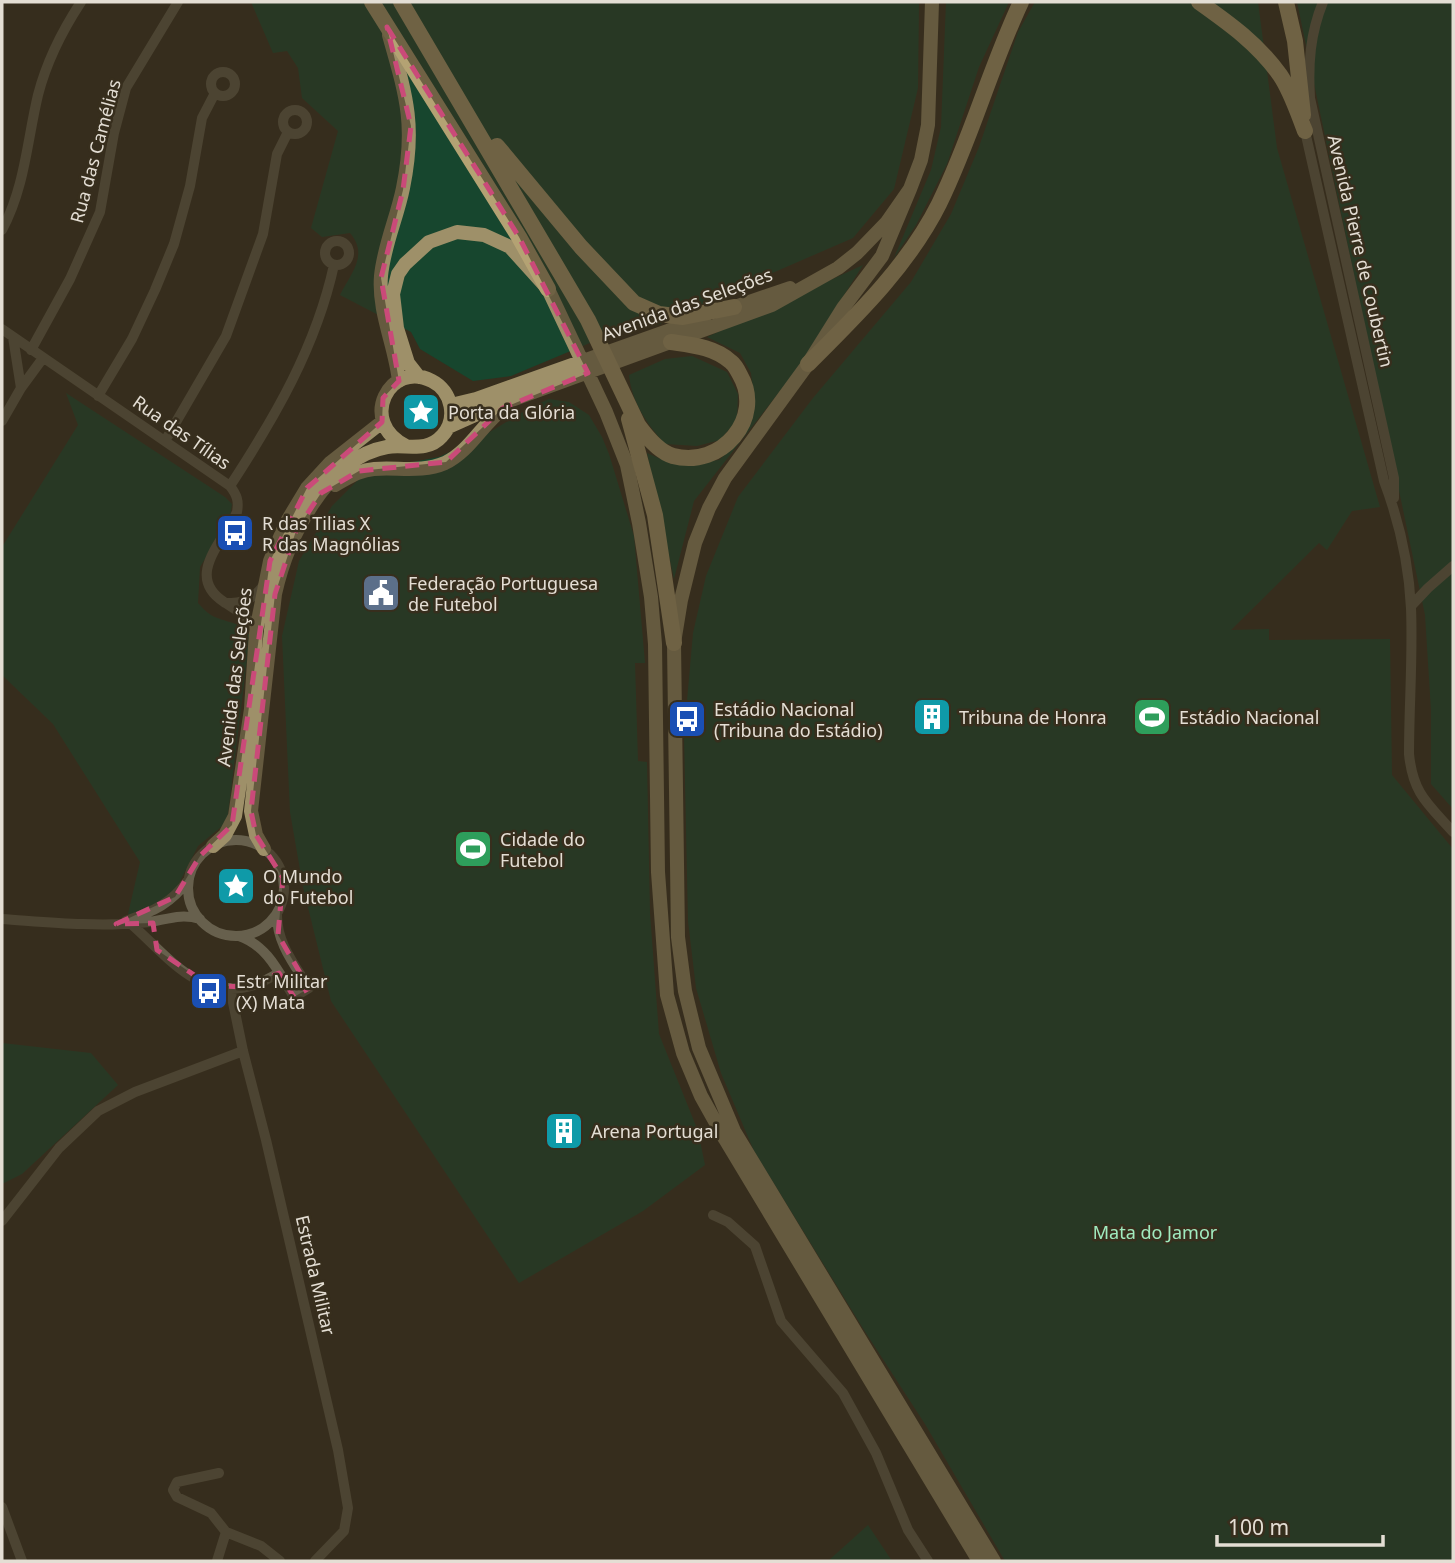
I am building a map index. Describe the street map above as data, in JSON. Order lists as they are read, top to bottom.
{
  "streets": {
    "main road": ["Avenida das Seleções"],
    "street": [
      "Rua das Camélias",
      "Avenida Pierre de Coubertin",
      "Rua das Tílias",
      "Estrada Militar"
    ]
  },
  "crossings": [
    ["Rua das Camélias", "Rua das Tílias"]
  ],
  "parks": ["Mata do Jamor"],
  "places": {
    "place": ["Porta da Glória", "O Mundo do Futebol"],
    "bus stop": ["R das Tilias X R das Magnólias", "Estádio Nacional (Tribuna do Estádio)", "Estr Militar (X) Mata"],
    "public building": ["Federação Portuguesa de Futebol"],
    "building": ["Tribuna de Honra", "Arena Portugal"],
    "sports": ["Estádio Nacional", "Cidade do Futebol"]
  },
  "scale_bar": "100 m"
}
